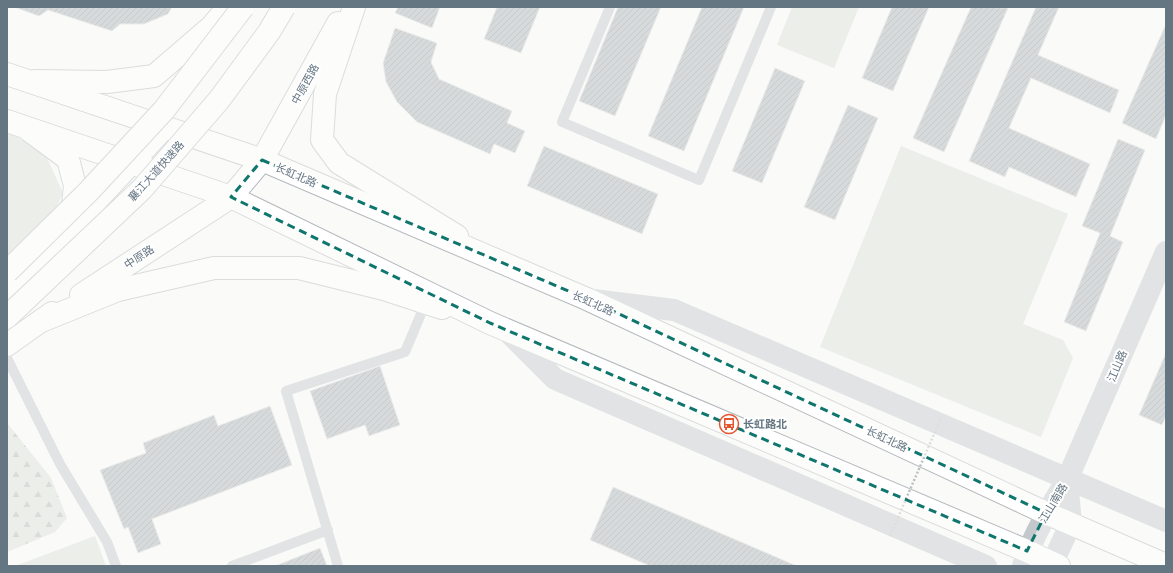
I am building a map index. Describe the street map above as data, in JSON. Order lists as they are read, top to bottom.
{
  "streets": {
    "main road": [
      "中原西路",
      "襄江大道快速路",
      "长虹北路",
      "中原路"
    ],
    "street": ["江山路", "江山南路"]
  },
  "crossings": [
    ["中原西路", "长虹北路"],
    ["中原西路", "中原路"],
    ["长虹北路", "中原路"],
    ["长虹北路", "江山南路"],
    ["江山路", "江山南路"]
  ],
  "places": {
    "bus stop": ["长虹路北"]
  }
}
